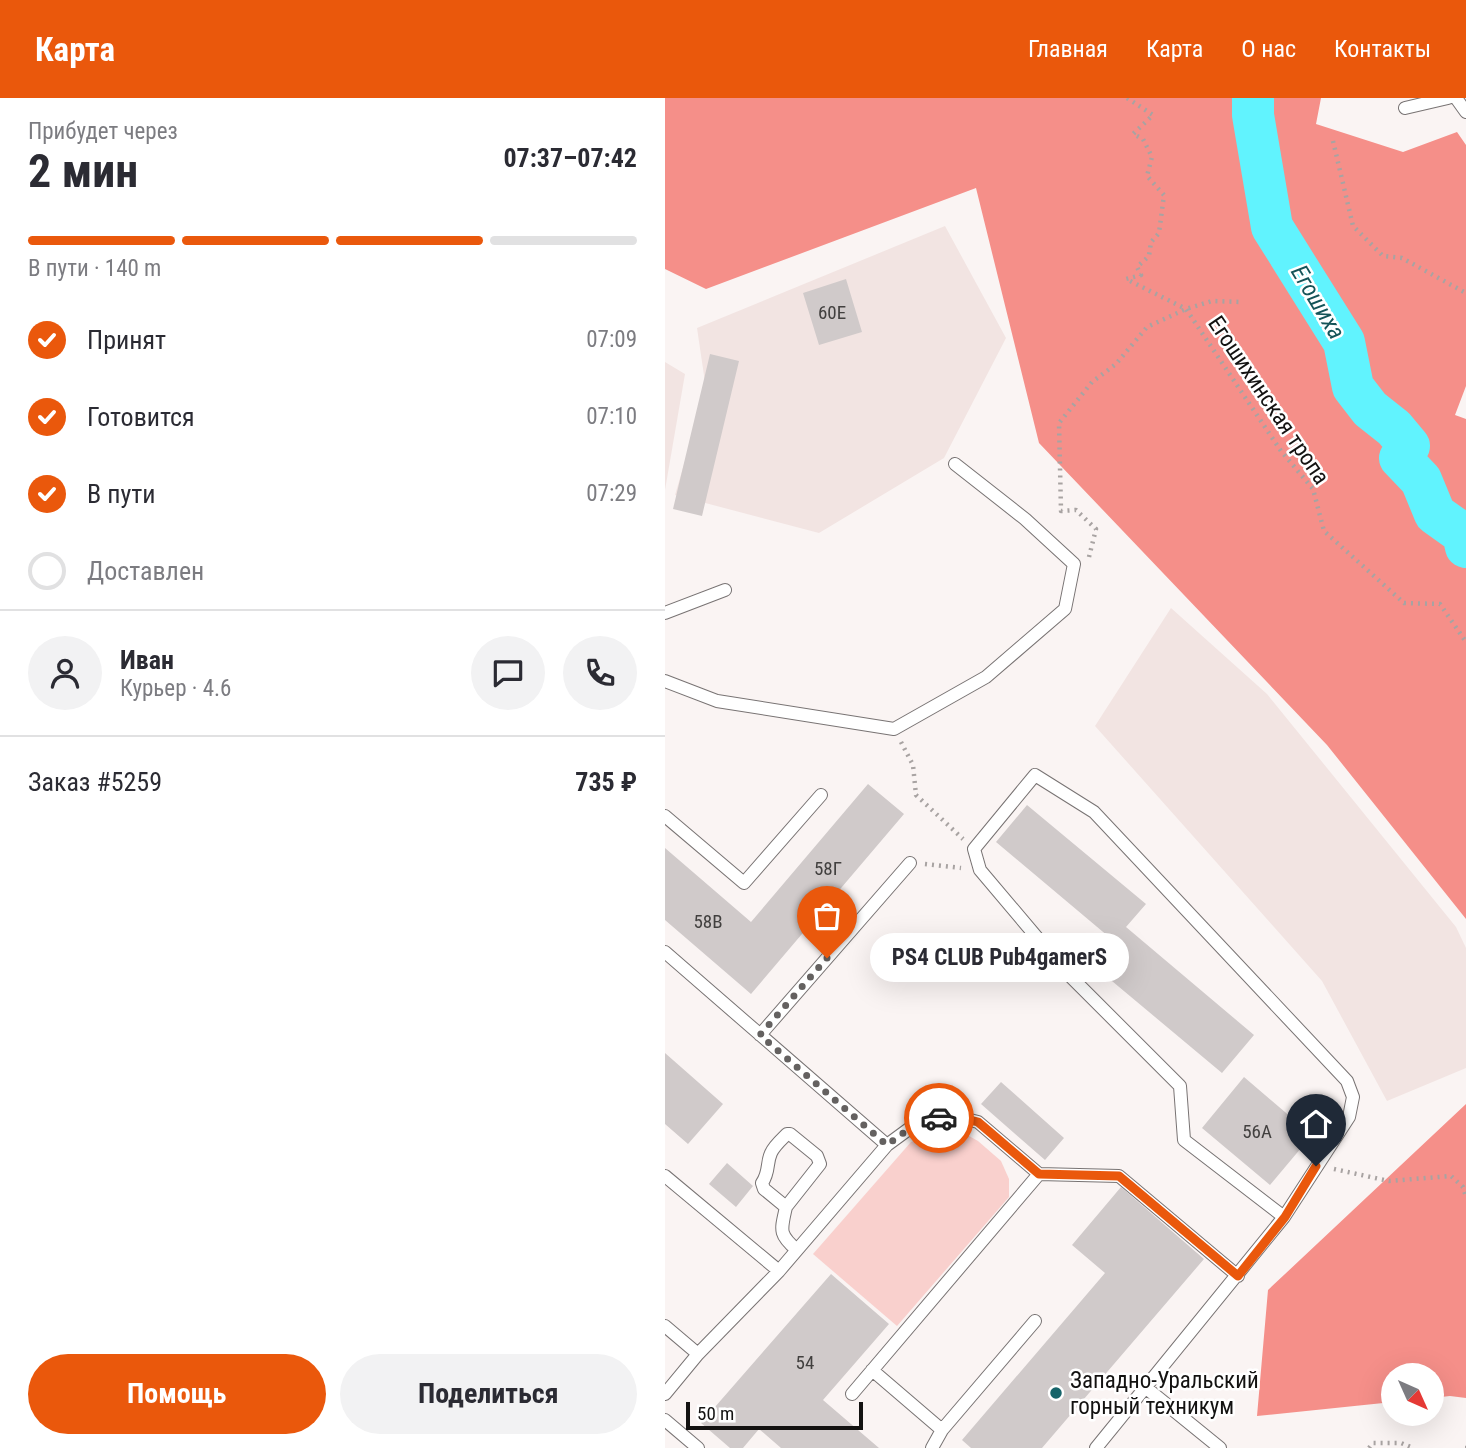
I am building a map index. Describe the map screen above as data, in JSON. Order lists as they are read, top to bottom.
{
  "streets": {
    "path": ["Егошихинская тропа"]
  },
  "water": ["Егошиха"],
  "places": ["PS4 CLUB Pub4gamerS", "Западно-Уральский горный техникум"],
  "house_numbers": [
    "60Е",
    "58Г",
    "58В",
    "56А",
    "54"
  ],
  "scale_bar": "50 m",
  "north": "bottom right",
  "page": {
    "header": "Карта",
    "nav": [
      "Главная",
      "Карта",
      "О нас",
      "Контакты"
    ],
    "heading": ["2 мин", "Прибудет через", "07:37–07:42"],
    "panel": [
      "Иван",
      "Курьер · 4.6",
      "Заказ #5259",
      "735 ₽"
    ],
    "bar": "В пути · 140 m",
    "list": [
      ["Принят", "07:09"],
      ["Готовится", "07:10"],
      ["В пути", "07:29"],
      "Доставлен"
    ],
    "bubble": "PS4 CLUB Pub4gamerS",
    "buttons": ["Помощь", "Поделиться"],
    "scale": "50 m"
  }
}
